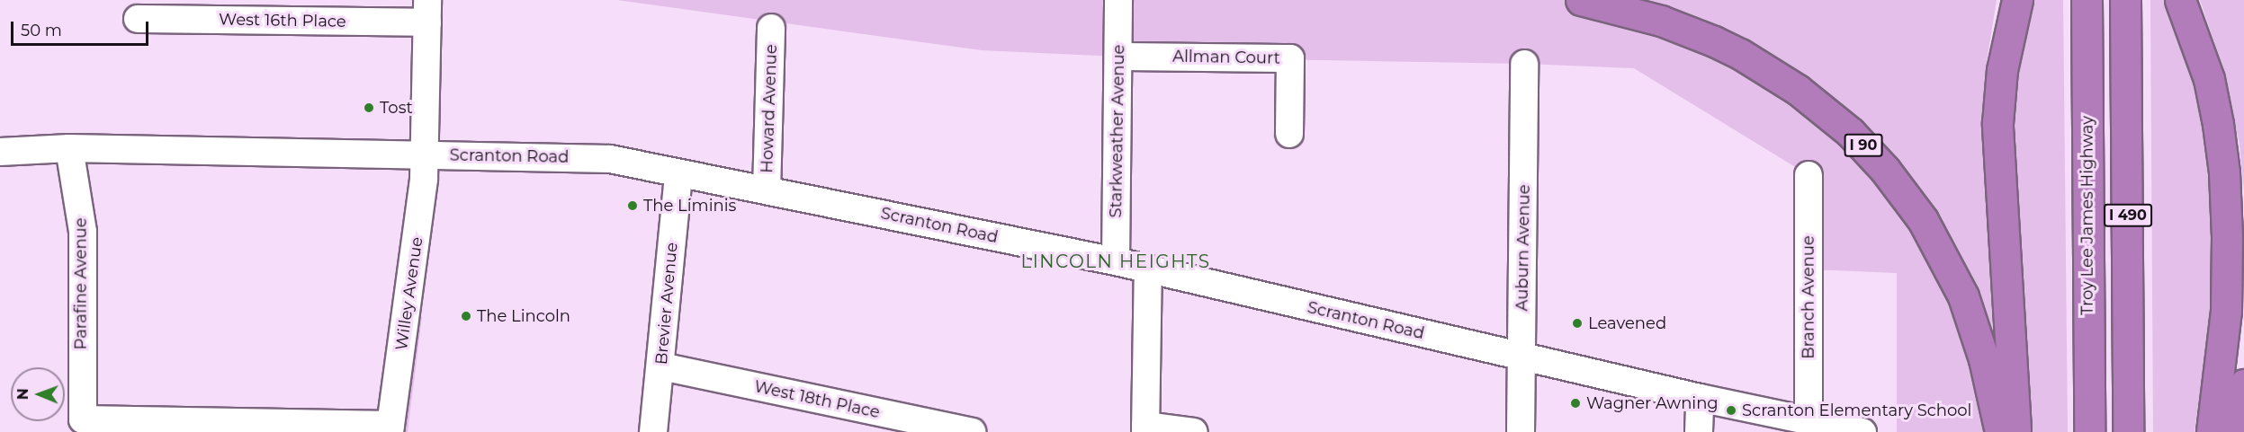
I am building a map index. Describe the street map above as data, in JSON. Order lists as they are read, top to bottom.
{
  "streets": {
    "highway": ["I 90", "Troy Lee James Highway", "I 490"],
    "street": [
      "West 16th Place",
      "Allman Court",
      "Howard Avenue",
      "Starkweather Avenue",
      "Scranton Road",
      "Auburn Avenue",
      "Parafine Avenue",
      "Willey Avenue",
      "Branch Avenue",
      "Brevier Avenue",
      "West 18th Place"
    ]
  },
  "crossings": [
    ["West 16th Place", "Willey Avenue"],
    ["Allman Court", "Starkweather Avenue"],
    ["Howard Avenue", "Scranton Road"],
    ["Starkweather Avenue", "Scranton Road"],
    ["Scranton Road", "Auburn Avenue"],
    ["Scranton Road", "Parafine Avenue"],
    ["Scranton Road", "Willey Avenue"],
    ["Scranton Road", "Branch Avenue"],
    ["Scranton Road", "Brevier Avenue"],
    ["Parafine Avenue", "Willey Avenue"],
    ["Brevier Avenue", "West 18th Place"]
  ],
  "districts": ["LINCOLN HEIGHTS"],
  "places": [
    "Tost",
    "The Liminis",
    "The Lincoln",
    "Leavened",
    "Wagner Awning",
    "Scranton Elementary School"
  ],
  "scale_bar": "50 m",
  "north": "left"
}
